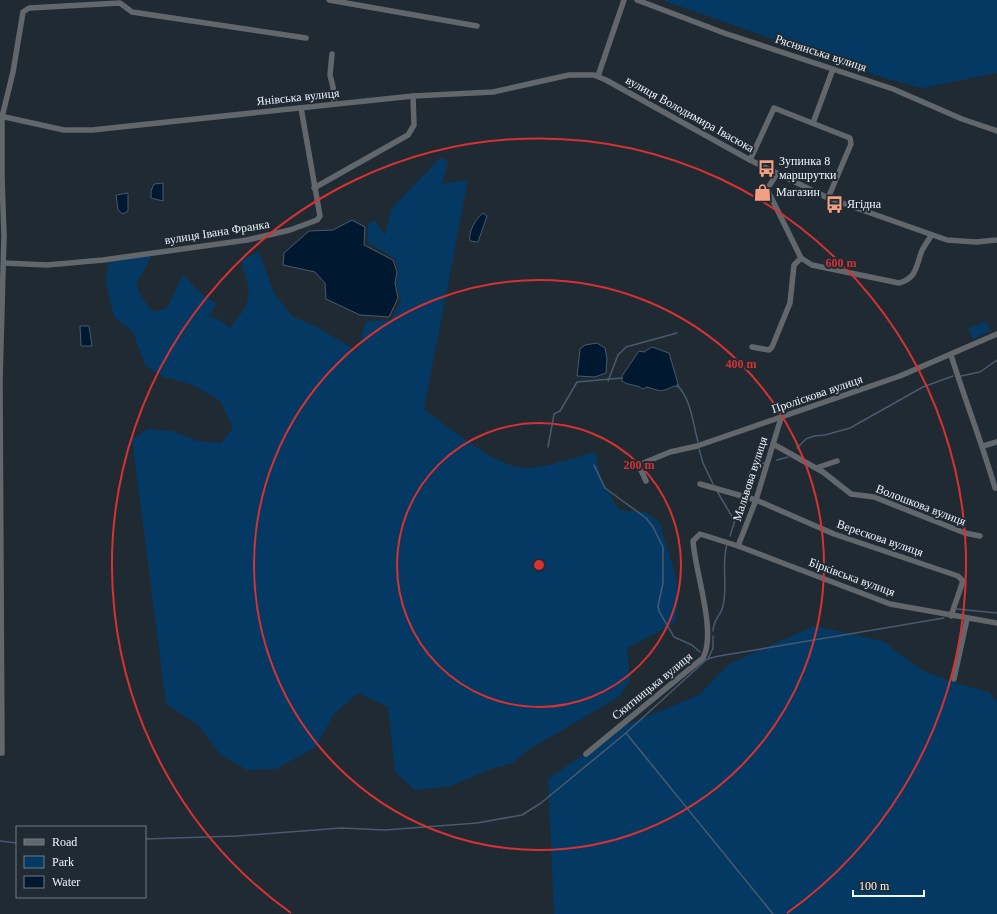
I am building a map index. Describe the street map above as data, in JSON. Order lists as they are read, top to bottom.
{
  "streets": {
    "street": [
      "Ряснянська вулиця",
      "Янівська вулиця",
      "вулиця Володимира Івасюка",
      "вулиця Івана Франка",
      "Проліскова вулиця",
      "Мальвова вулиця",
      "Волошкова вулиця",
      "Верескова вулиця",
      "Бірківська вулиця",
      "Скитницька вулиця"
    ]
  },
  "crossings": [
    ["Янівська вулиця", "вулиця Володимира Івасюка"],
    ["Янівська вулиця", "вулиця Івана Франка"],
    ["Проліскова вулиця", "Мальвова вулиця"],
    ["Мальвова вулиця", "Волошкова вулиця"],
    ["Мальвова вулиця", "Верескова вулиця"],
    ["Мальвова вулиця", "Бірківська вулиця"],
    ["Верескова вулиця", "Бірківська вулиця"],
    ["Бірківська вулиця", "Скитницька вулиця"]
  ],
  "places": {
    "bus stop": ["Зупинка 8 маршрутки", "Ягідна"],
    "shop": ["Магазин"]
  },
  "legend": ["Road", "Park", "Water"],
  "scale_bar": "100 m",
  "rings": ["600 m", "400 m", "200 m"]
}
